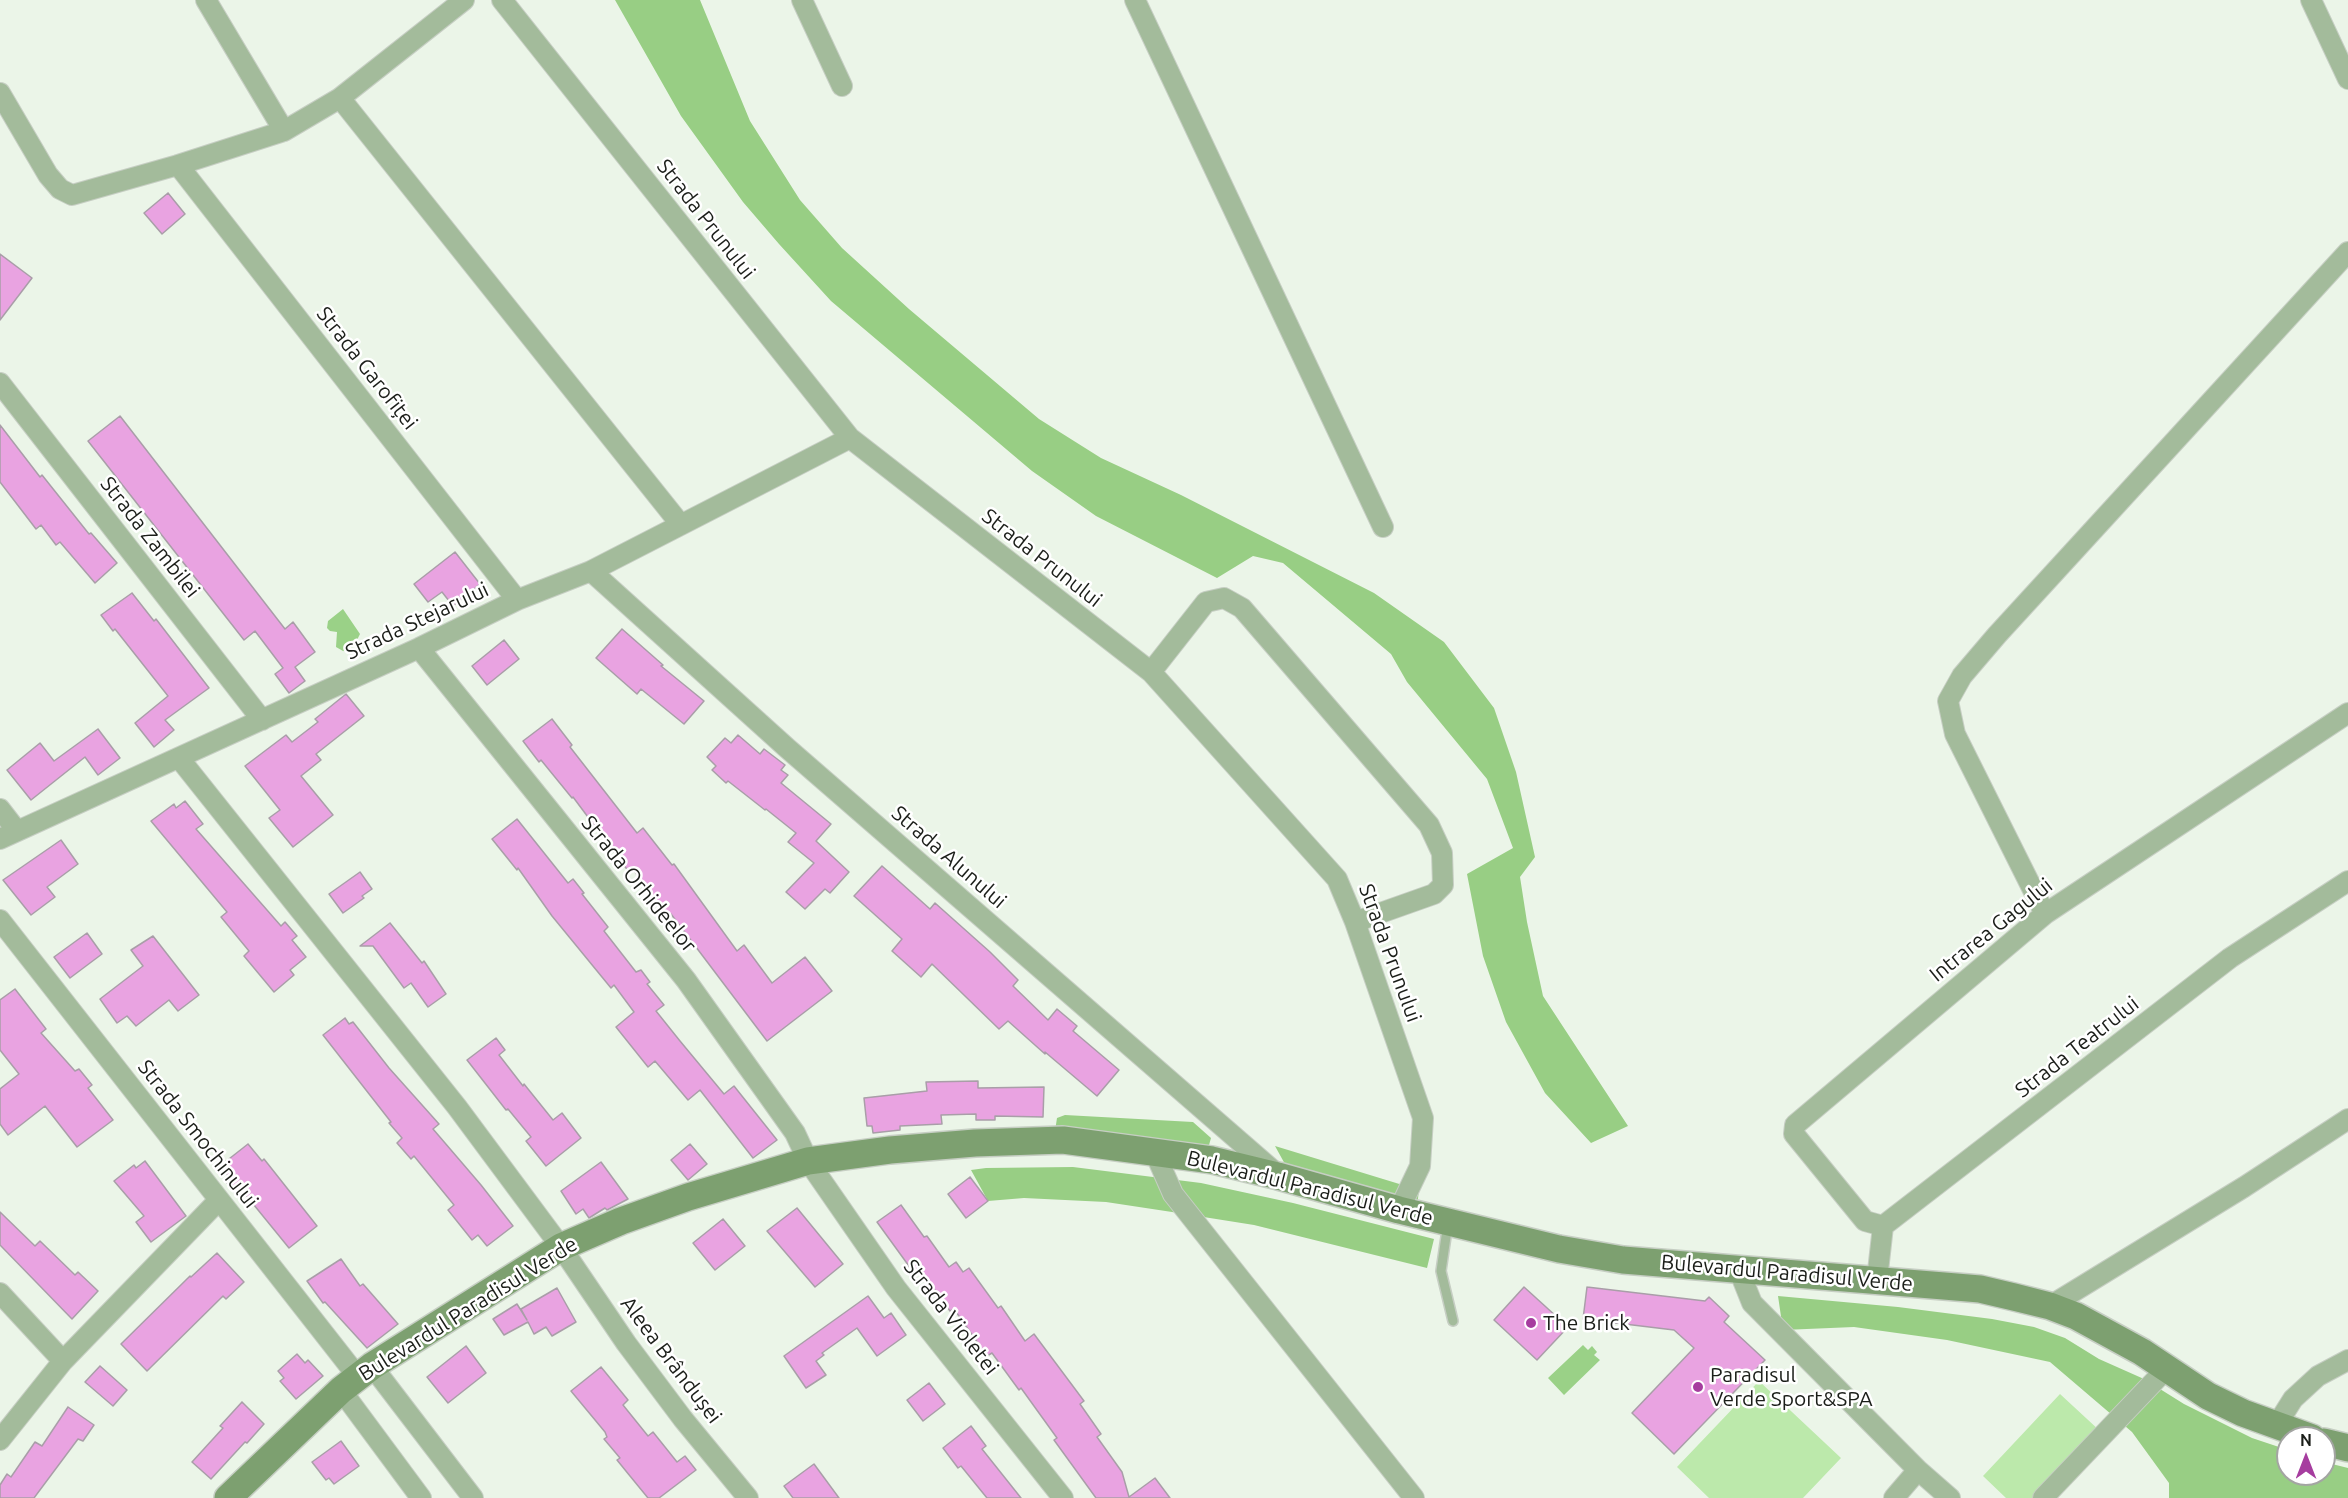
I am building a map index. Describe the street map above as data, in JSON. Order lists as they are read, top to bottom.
{
  "streets": {
    "street": [
      "Strada Prunului",
      "Strada Garofiței",
      "Strada Zambilei",
      "Strada Stejarului",
      "Strada Alunului",
      "Strada Orhideelor",
      "Intrarea Gagului",
      "Strada Teatrului",
      "Strada Smochinului",
      "Bulevardul Paradisul Verde",
      "Strada Violetei",
      "Aleea Brândușei"
    ]
  },
  "crossings": [
    ["Strada Prunului", "Strada Stejarului"],
    ["Strada Prunului", "Bulevardul Paradisul Verde"],
    ["Strada Garofiței", "Strada Stejarului"],
    ["Strada Zambilei", "Strada Stejarului"],
    ["Strada Stejarului", "Strada Alunului"],
    ["Strada Stejarului", "Strada Orhideelor"],
    ["Strada Alunului", "Bulevardul Paradisul Verde"],
    ["Strada Orhideelor", "Bulevardul Paradisul Verde"],
    ["Strada Orhideelor", "Strada Violetei"],
    ["Intrarea Gagului", "Strada Teatrului"],
    ["Strada Smochinului", "Bulevardul Paradisul Verde"],
    ["Bulevardul Paradisul Verde", "Strada Violetei"],
    ["Bulevardul Paradisul Verde", "Aleea Brândușei"]
  ],
  "places": ["The Brick", "Paradisul Verde Sport&SPA"],
  "north": "top"
}
